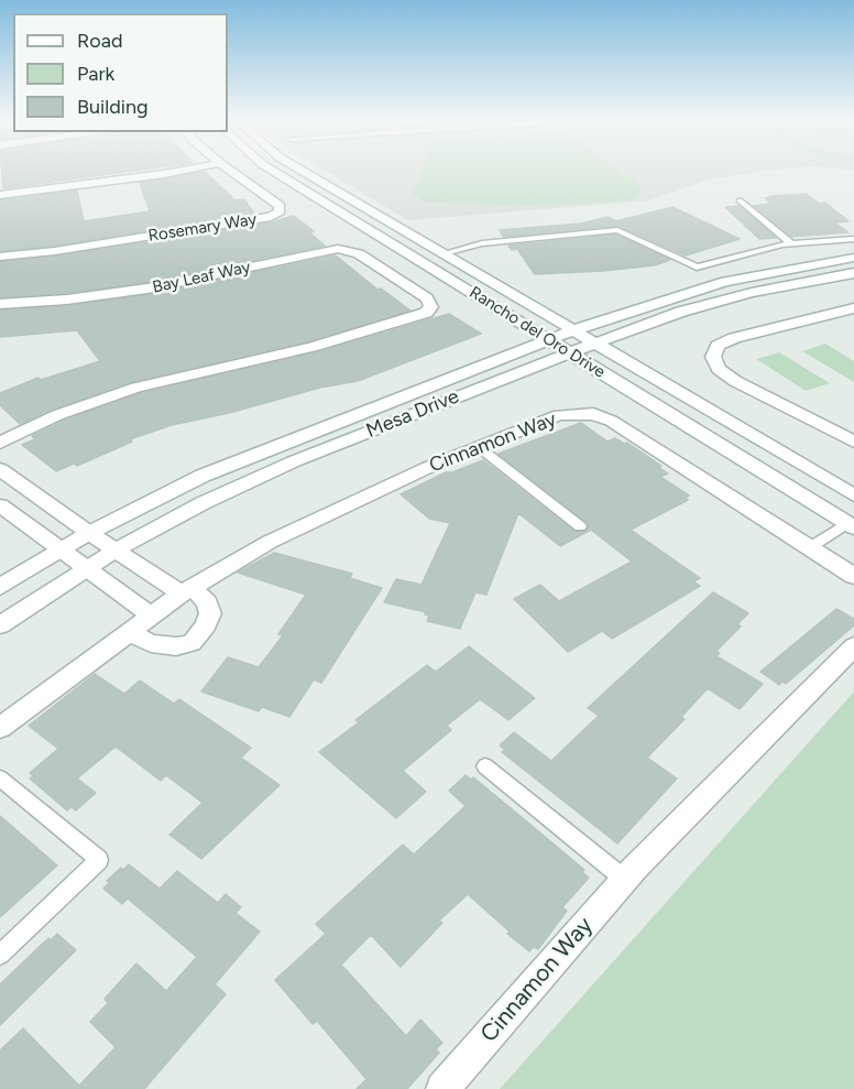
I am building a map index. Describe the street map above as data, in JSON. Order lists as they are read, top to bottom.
{
  "streets": {
    "street": [
      "Rosemary Way",
      "Bay Leaf Way",
      "Rancho del Oro Drive",
      "Mesa Drive",
      "Cinnamon Way"
    ]
  },
  "crossings": [
    ["Rancho del Oro Drive", "Mesa Drive"]
  ],
  "legend": ["Road", "Park", "Building"]
}
